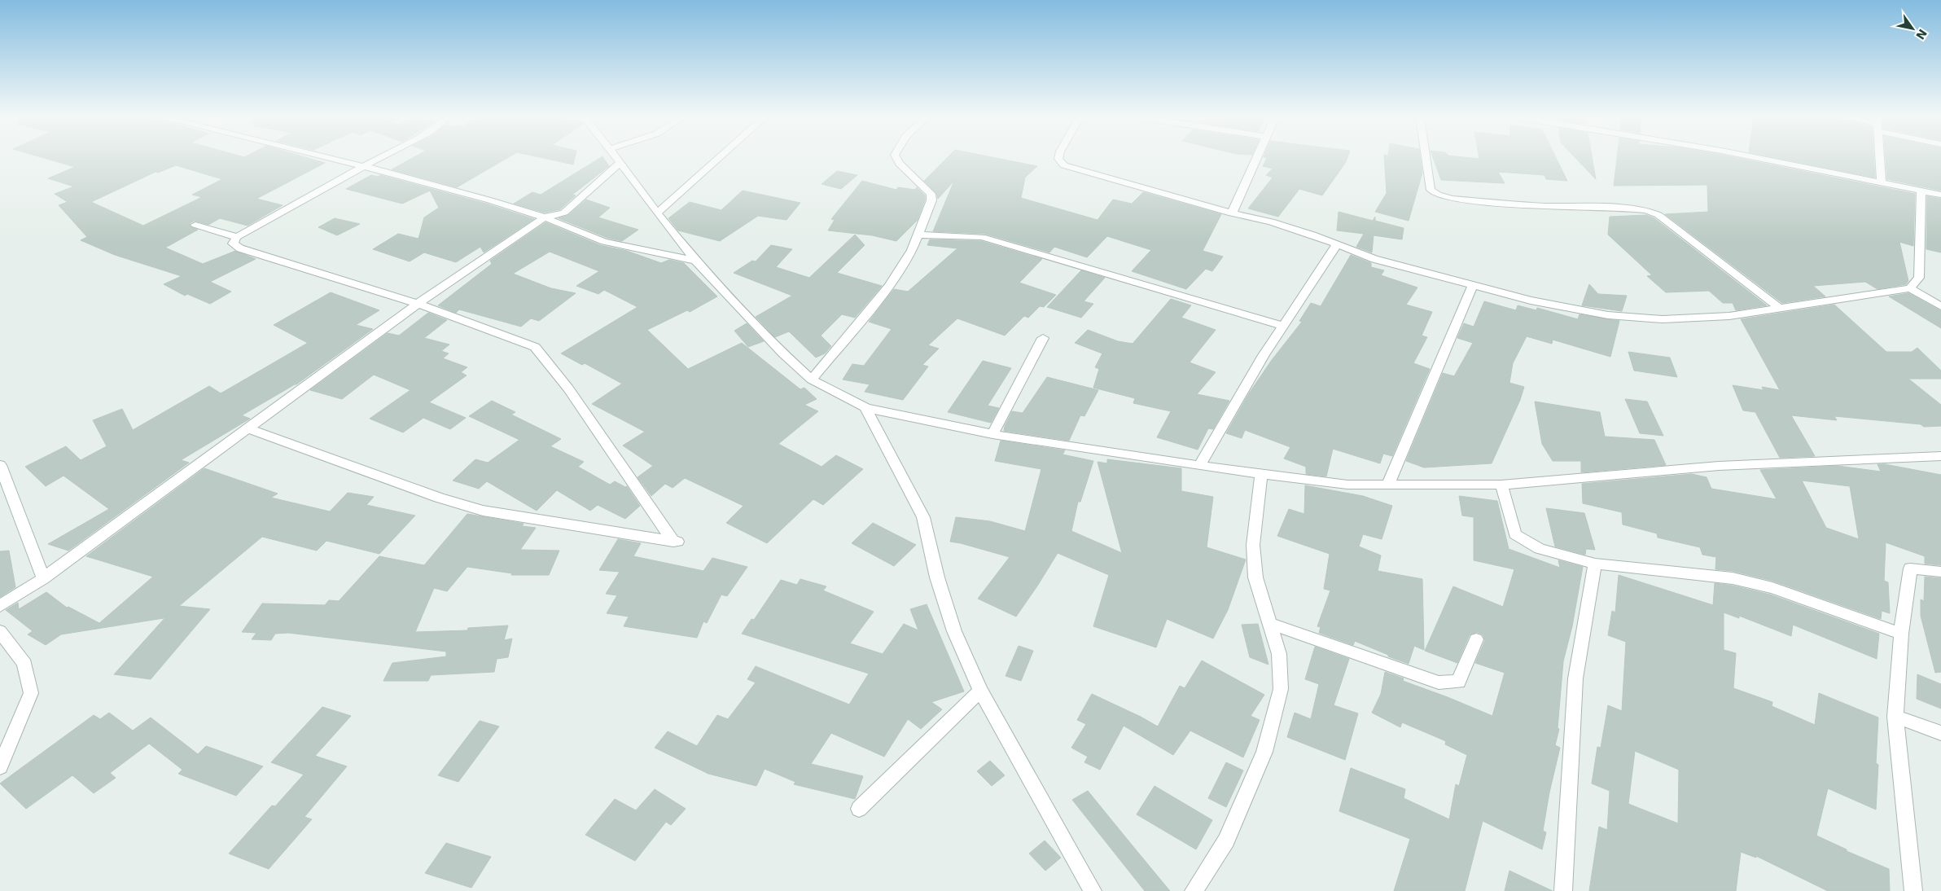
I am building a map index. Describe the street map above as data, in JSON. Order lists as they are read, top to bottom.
{
  "north": "bottom right"
}
